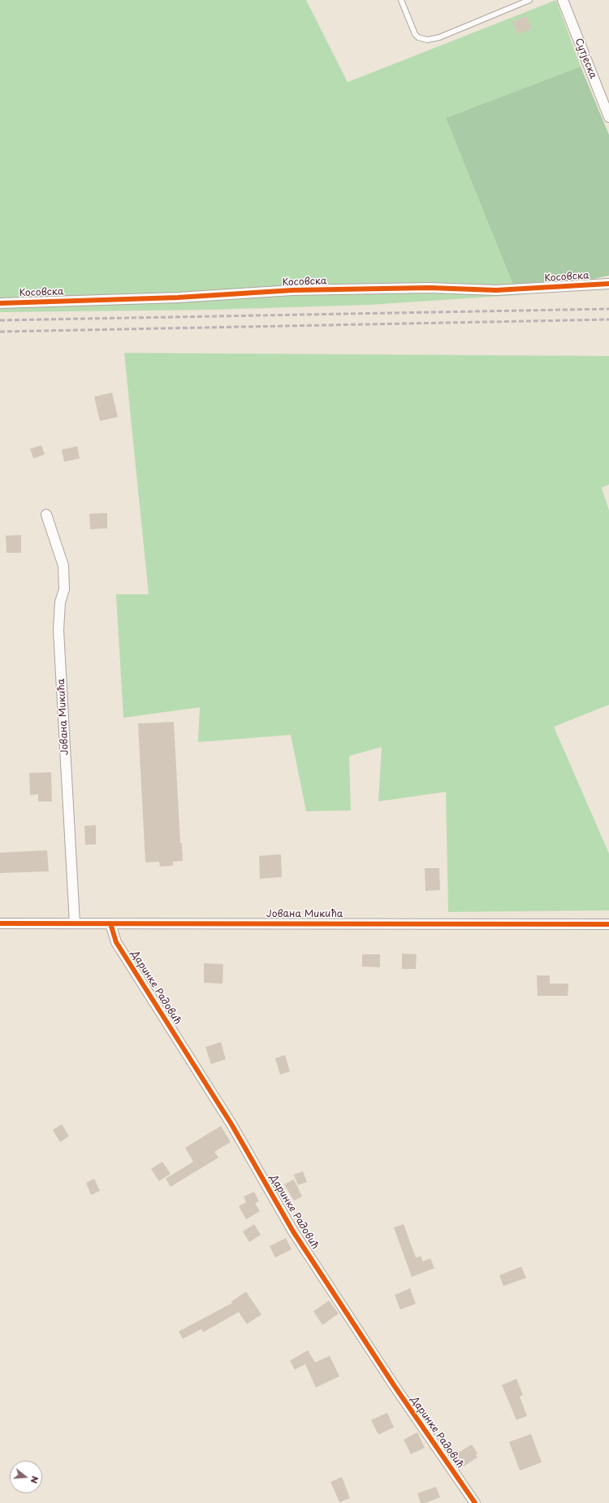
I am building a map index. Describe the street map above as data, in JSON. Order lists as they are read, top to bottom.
{
  "streets": {
    "street": [
      "Сутјеска",
      "Косовска",
      "Јована Микића",
      "Даринке Радовић"
    ]
  },
  "crossings": [
    ["Јована Микића", "Даринке Радовић"]
  ],
  "north": "right"
}
